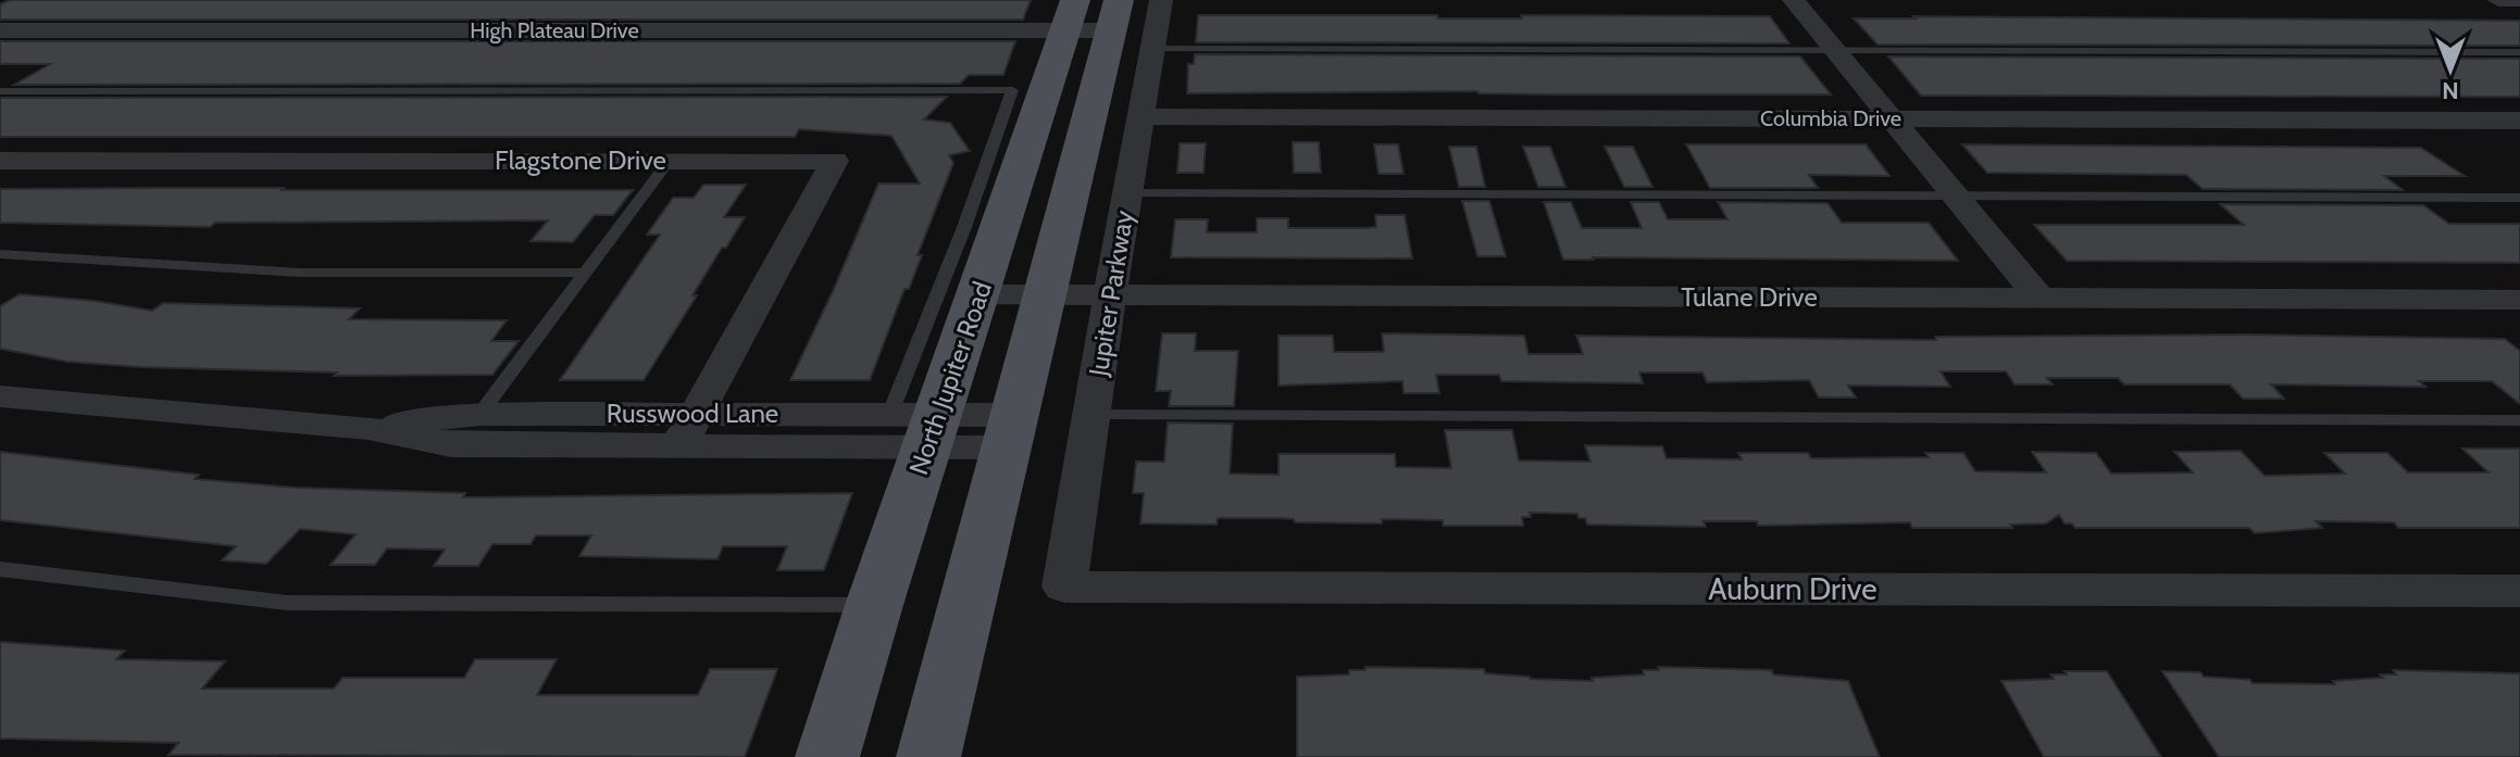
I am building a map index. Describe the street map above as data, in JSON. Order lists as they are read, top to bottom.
{
  "streets": {
    "main road": ["North Jupiter Road"],
    "street": [
      "High Plateau Drive",
      "Columbia Drive",
      "Flagstone Drive",
      "Jupiter Parkway",
      "Tulane Drive",
      "Russwood Lane",
      "Auburn Drive"
    ]
  },
  "crossings": [
    ["High Plateau Drive", "North Jupiter Road"],
    ["Columbia Drive", "Jupiter Parkway"],
    ["Flagstone Drive", "Russwood Lane"],
    ["Jupiter Parkway", "Tulane Drive"],
    ["Jupiter Parkway", "Auburn Drive"],
    ["Tulane Drive", "North Jupiter Road"],
    ["North Jupiter Road", "Russwood Lane"]
  ],
  "north": "bottom"
}
